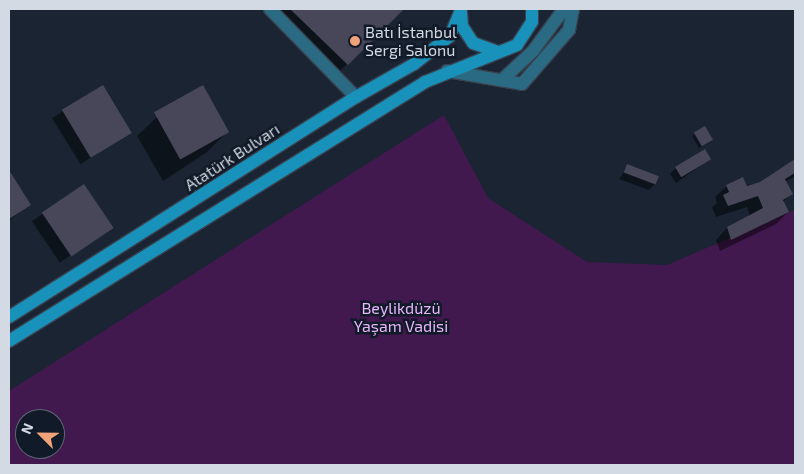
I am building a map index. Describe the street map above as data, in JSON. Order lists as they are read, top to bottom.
{
  "streets": {
    "main road": ["Atatürk Bulvarı"]
  },
  "parks": ["Beylikdüzü Yaşam Vadisi"],
  "places": ["Batı İstanbul Sergi Salonu"],
  "north": "top left"
}
